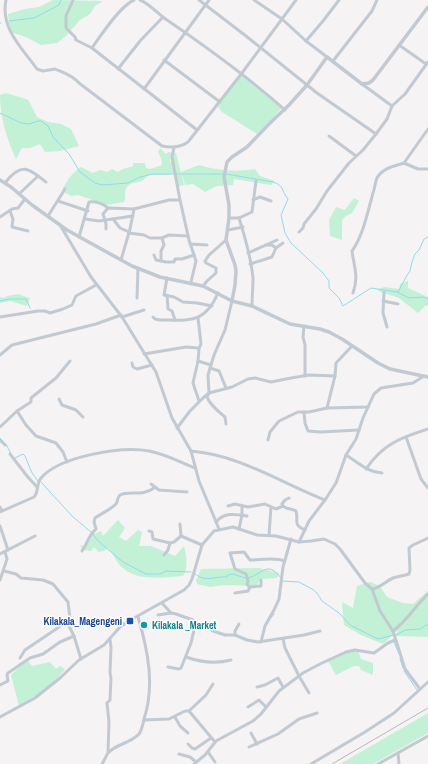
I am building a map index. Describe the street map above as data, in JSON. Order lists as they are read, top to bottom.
{
  "places": {
    "transit": ["Kilakala_Magengeni"],
    "other": ["Kilakala _Market"]
  }
}
